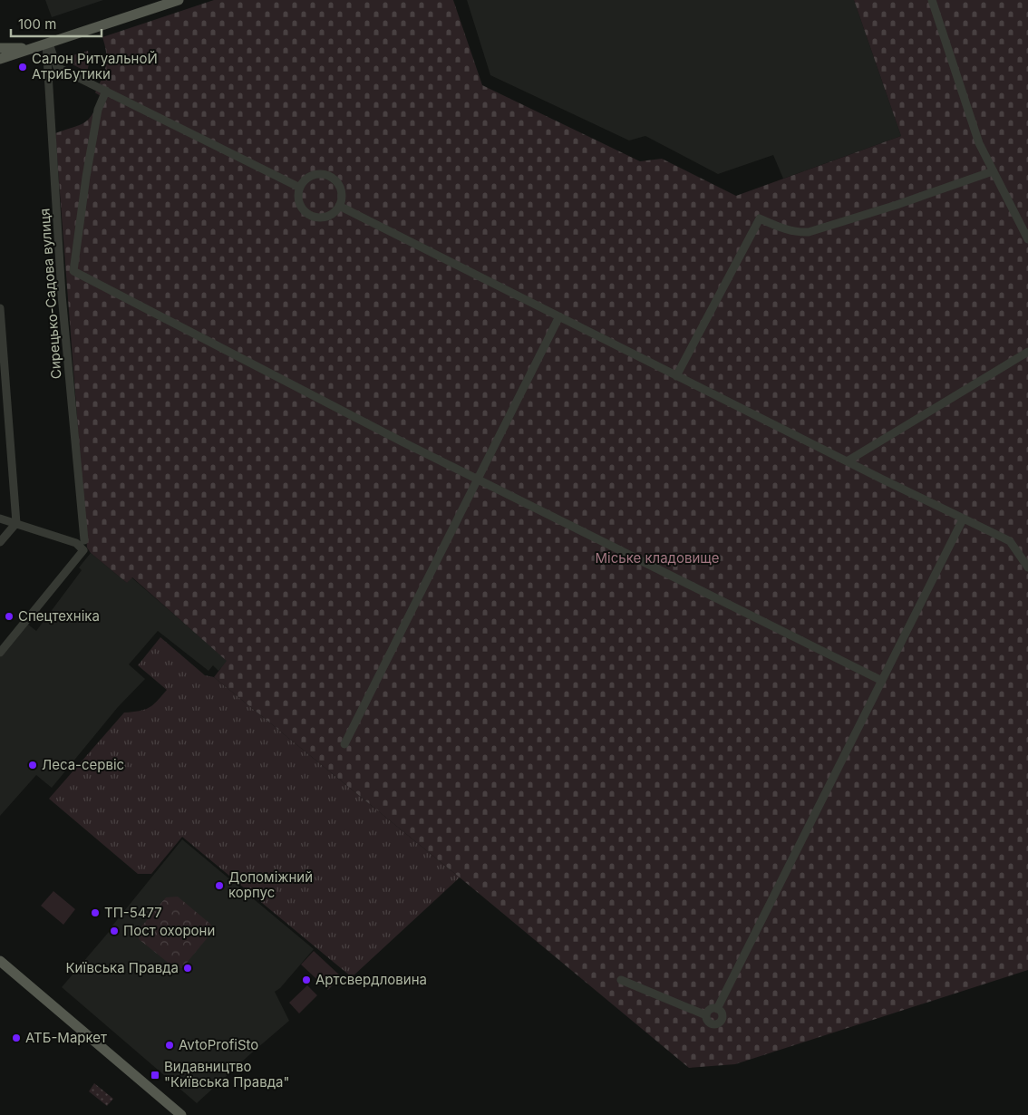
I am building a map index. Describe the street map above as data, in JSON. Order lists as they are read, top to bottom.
{
  "streets": {
    "street": ["Сирецько-Садова вулиця"]
  },
  "parks": ["Міське кладовище"],
  "places": {
    "other": [
      "Салон РитуальноЙ АтриБутики",
      "Спецтехніка",
      "Леса-сервіс",
      "Допоміжний корпус",
      "ТП-5477",
      "Пост охорони",
      "Київська Правда",
      "Артсвердловина",
      "АТБ-Маркет",
      "AvtoProfiSto"
    ],
    "transit": ["Видавництво \"Київська Правда\""]
  },
  "scale_bar": "100 m"
}
